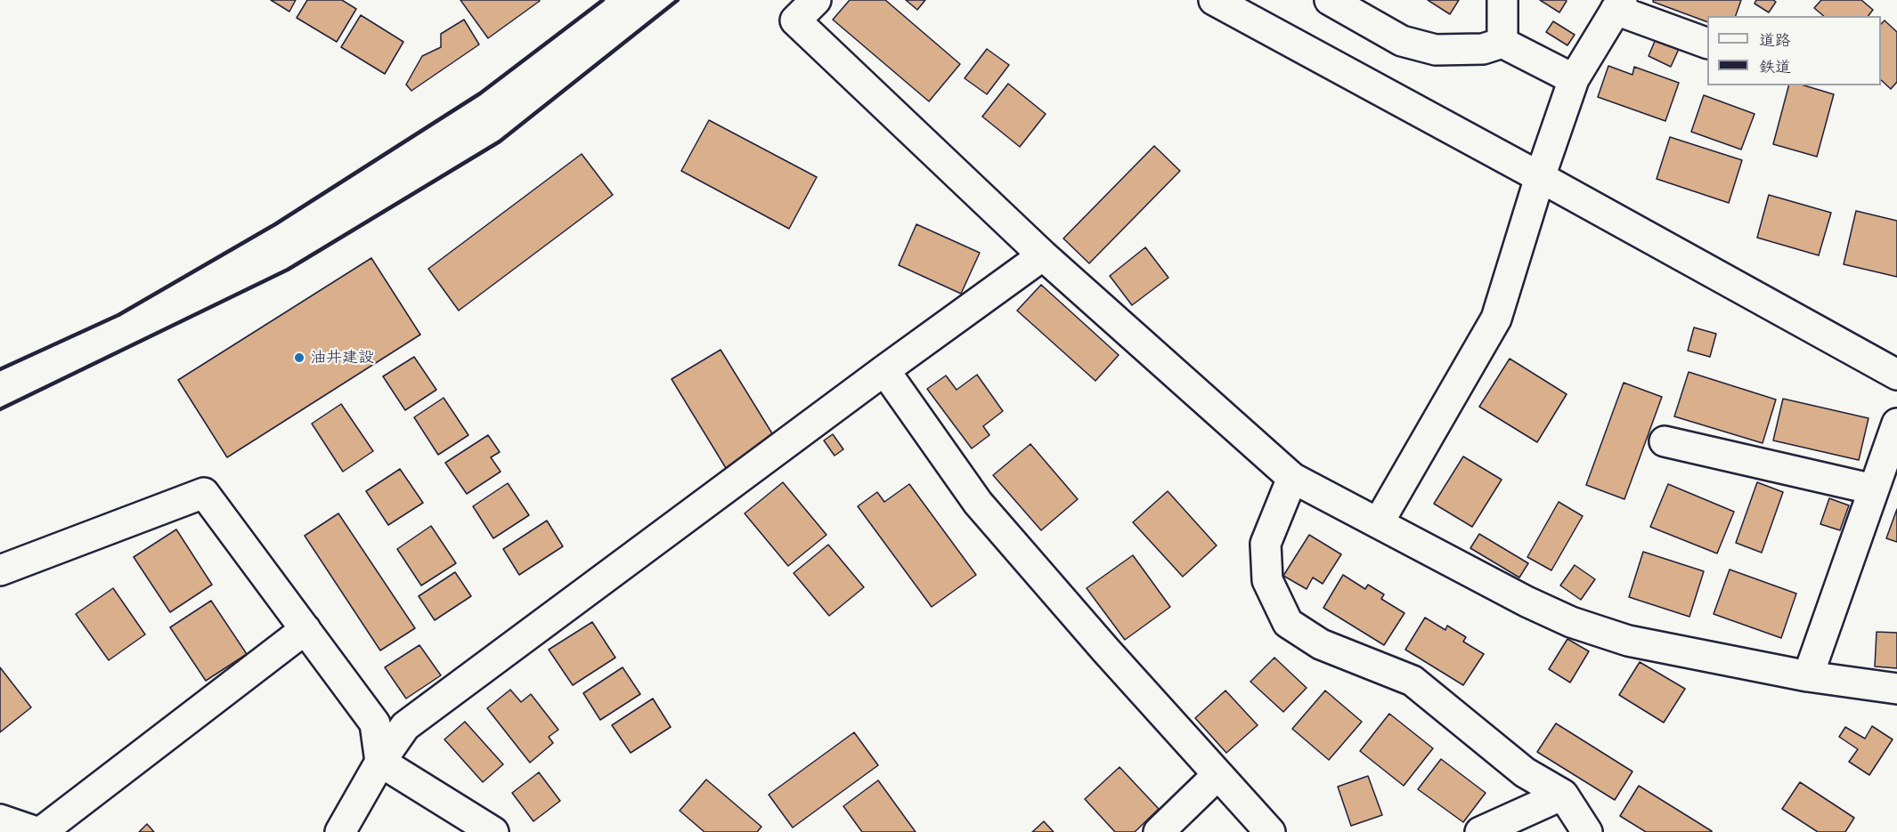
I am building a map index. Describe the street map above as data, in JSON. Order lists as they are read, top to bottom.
{
  "places": ["油井建設"],
  "legend": ["道路", "鉄道"]
}
